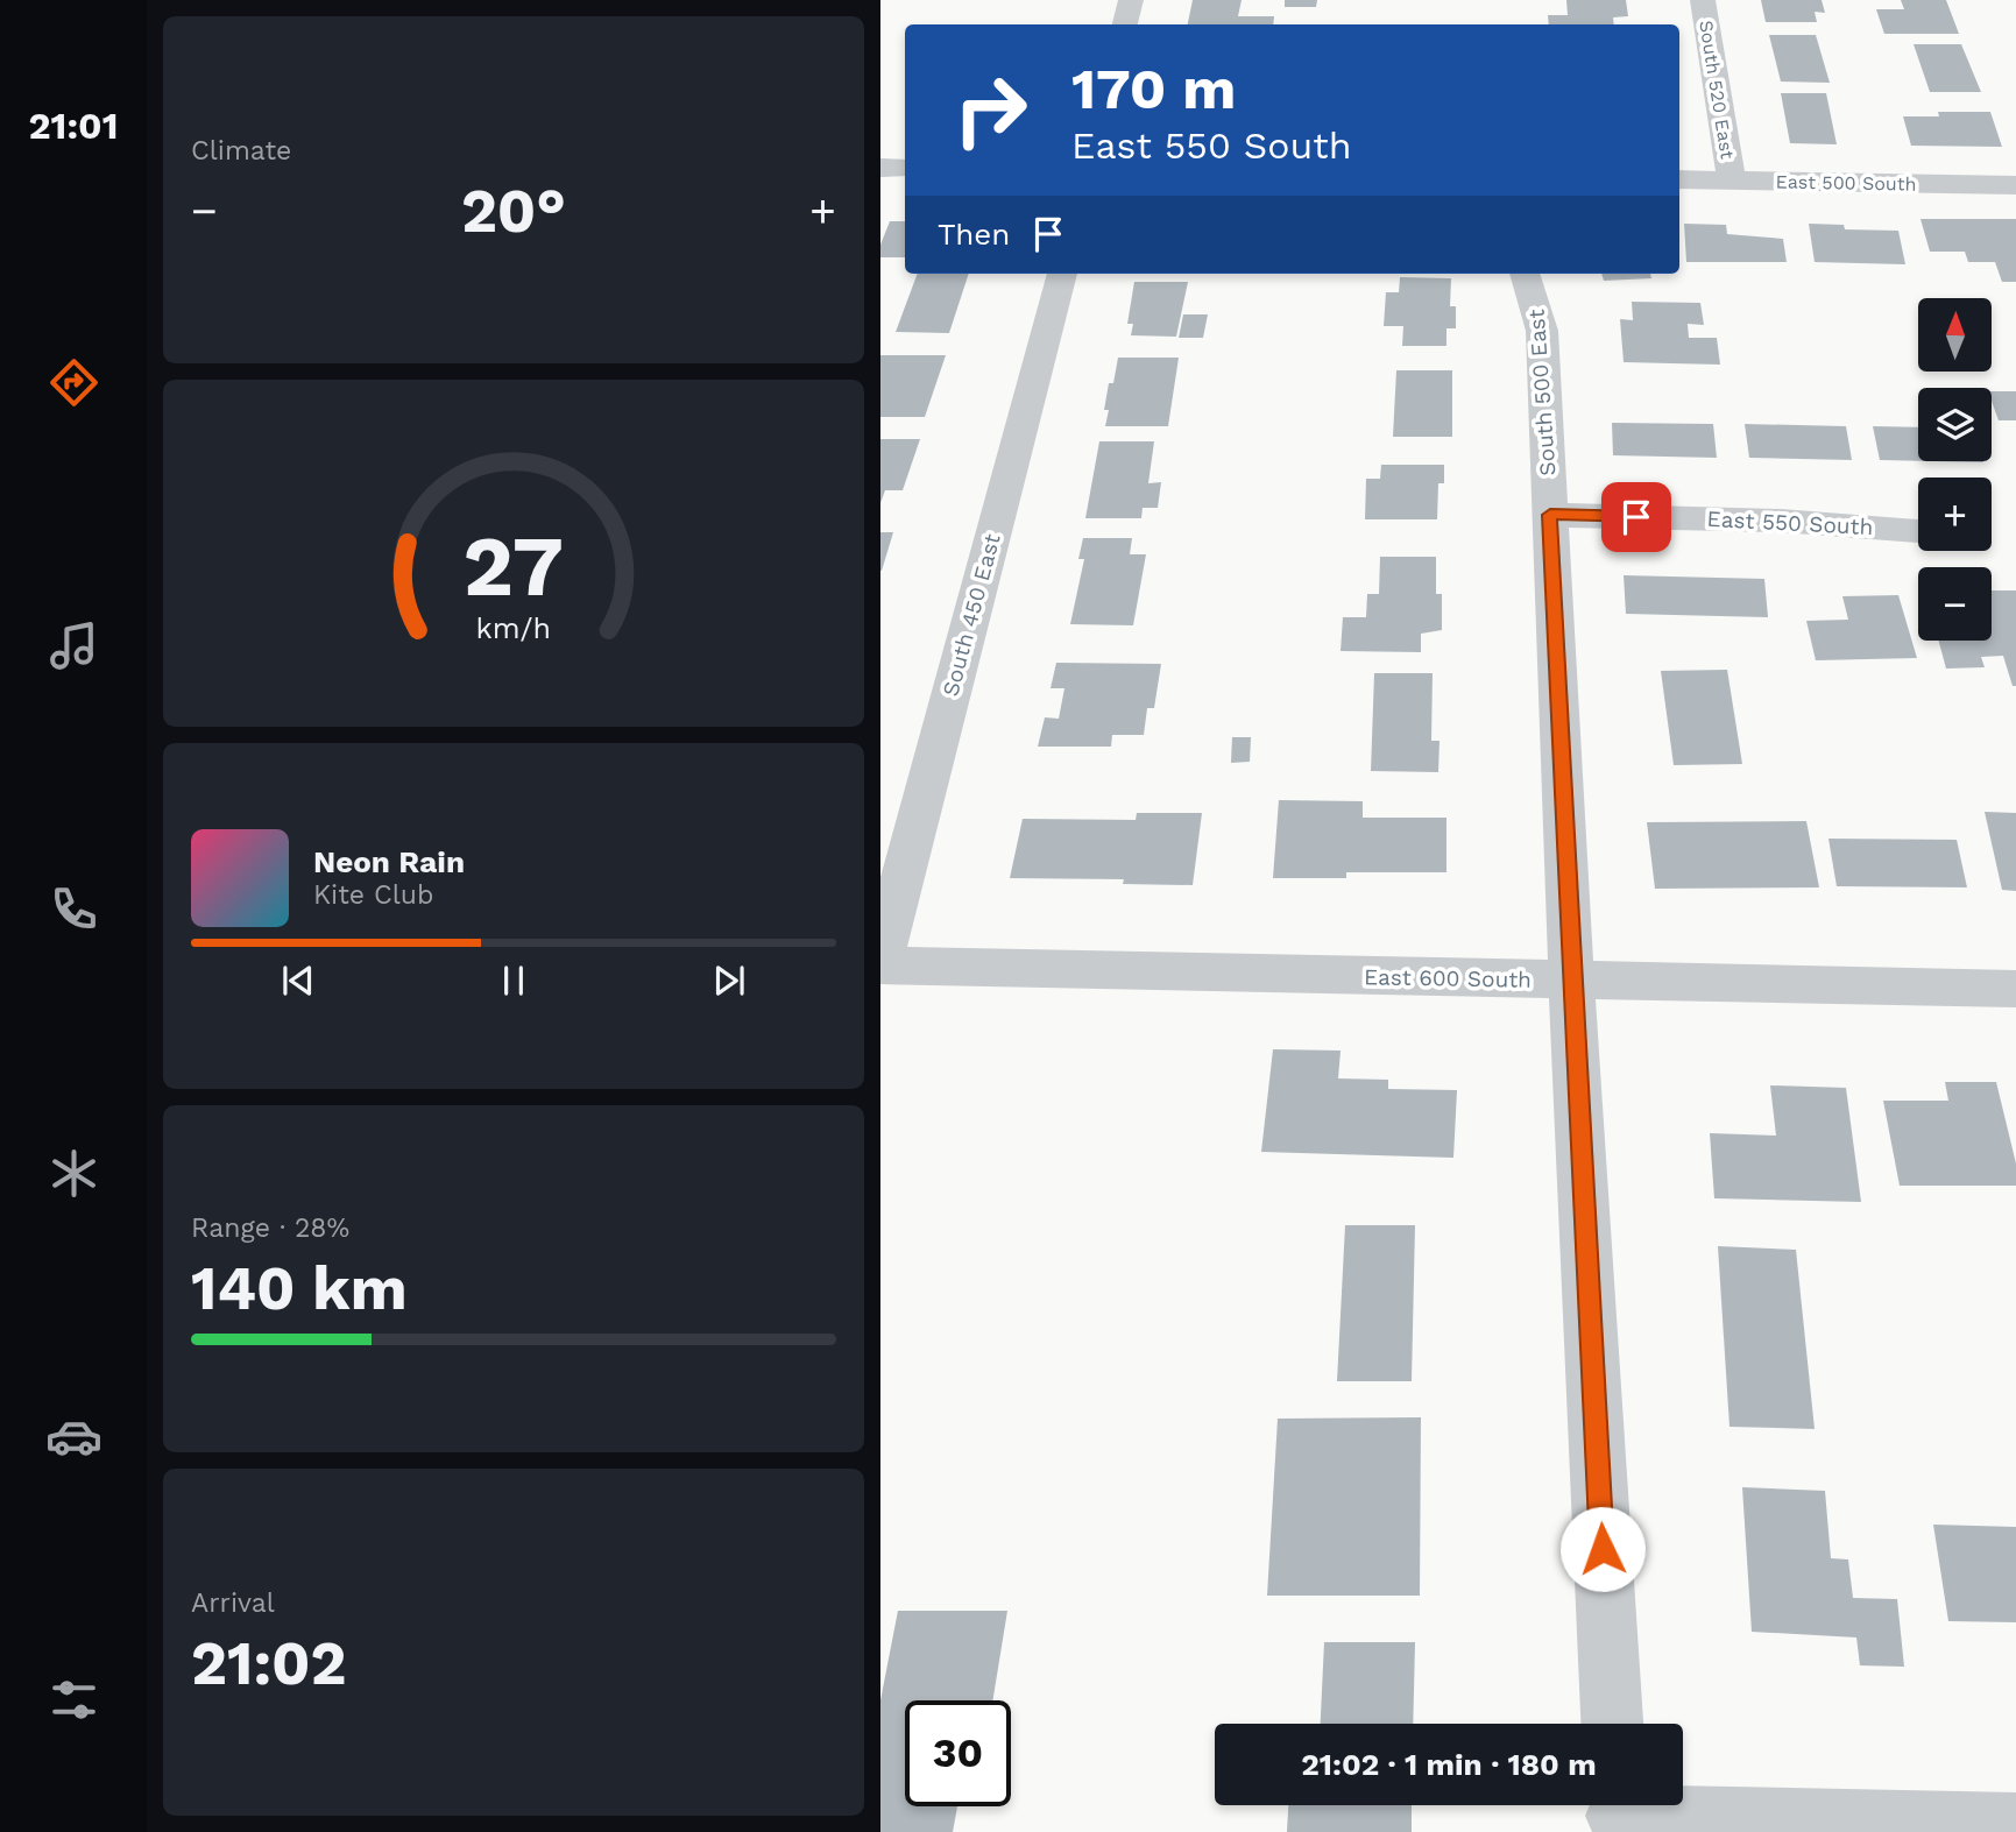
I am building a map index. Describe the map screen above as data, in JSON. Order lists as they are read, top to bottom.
{
  "streets": {
    "street": [
      "South 520 East",
      "East 500 South",
      "South 500 East",
      "East 550 South",
      "South 450 East",
      "East 600 South"
    ]
  },
  "crossings": [
    ["South 520 East", "East 500 South"],
    ["South 500 East", "East 550 South"],
    ["South 500 East", "East 600 South"],
    ["South 450 East", "East 600 South"]
  ],
  "north": "top",
  "page": {
    "tabs": "21:01",
    "tile": [
      "Climate",
      ["Range · 28%", "140 km"],
      ["Arrival", "21:02"]
    ],
    "turn": ["170 m", "East 550 South"],
    "heat": ["−", "20°", "+"],
    "then": "Then",
    "map_buttons": ["+", "−"],
    "song": ["Neon Rain", "Kite Club"],
    "limit": "30",
    "trip": "21:02 · 1 min · 180 m",
    "gauge": ["27", "km/h"]
  }
}
